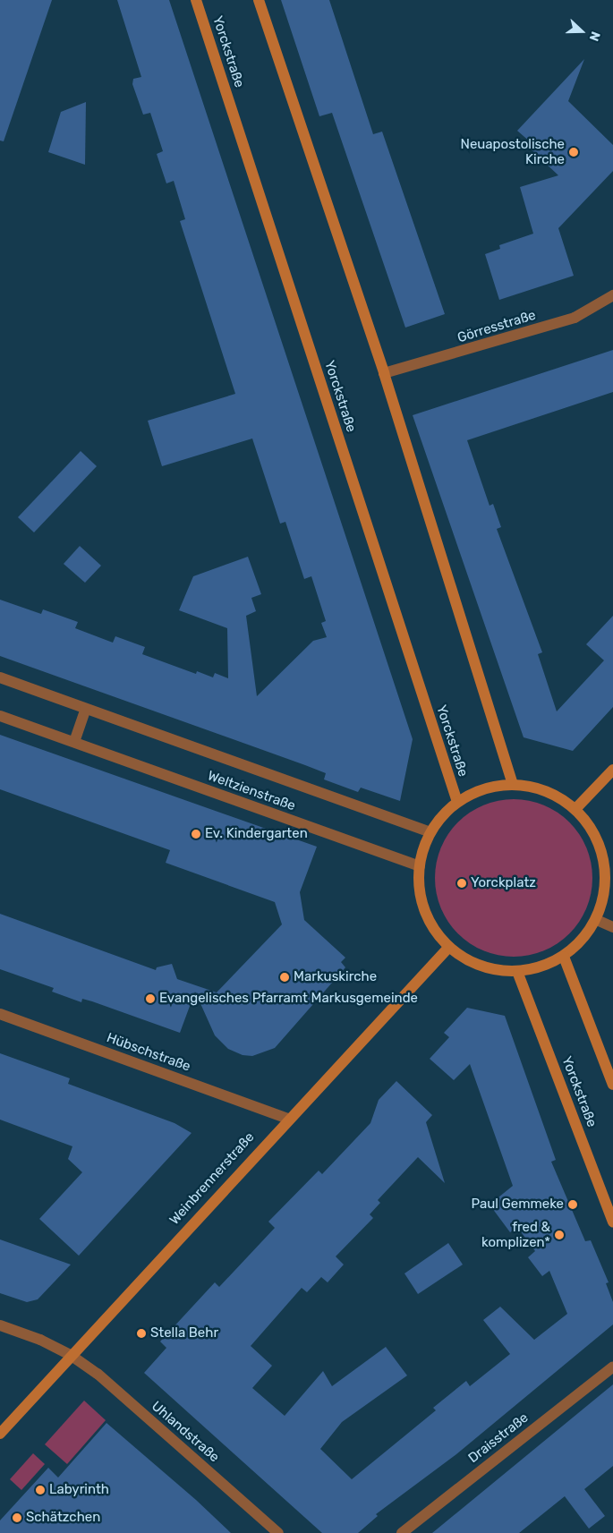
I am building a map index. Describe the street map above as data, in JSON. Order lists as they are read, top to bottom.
{
  "streets": {
    "street": [
      "Yorckstraße",
      "Görresstraße",
      "Weltzienstraße",
      "Hübschstraße",
      "Weinbrennerstraße",
      "Uhlandstraße",
      "Draisstraße"
    ]
  },
  "crossings": [
    ["Hübschstraße", "Weinbrennerstraße"],
    ["Weinbrennerstraße", "Uhlandstraße"]
  ],
  "places": [
    "Neuapostolische Kirche",
    "Ev. Kindergarten",
    "Yorckplatz",
    "Markuskirche",
    "Evangelisches Pfarramt Markusgemeinde",
    "Paul Gemmeke",
    "fred & komplizen*",
    "Stella Behr",
    "Labyrinth",
    "Schätzchen"
  ],
  "north": "right"
}
